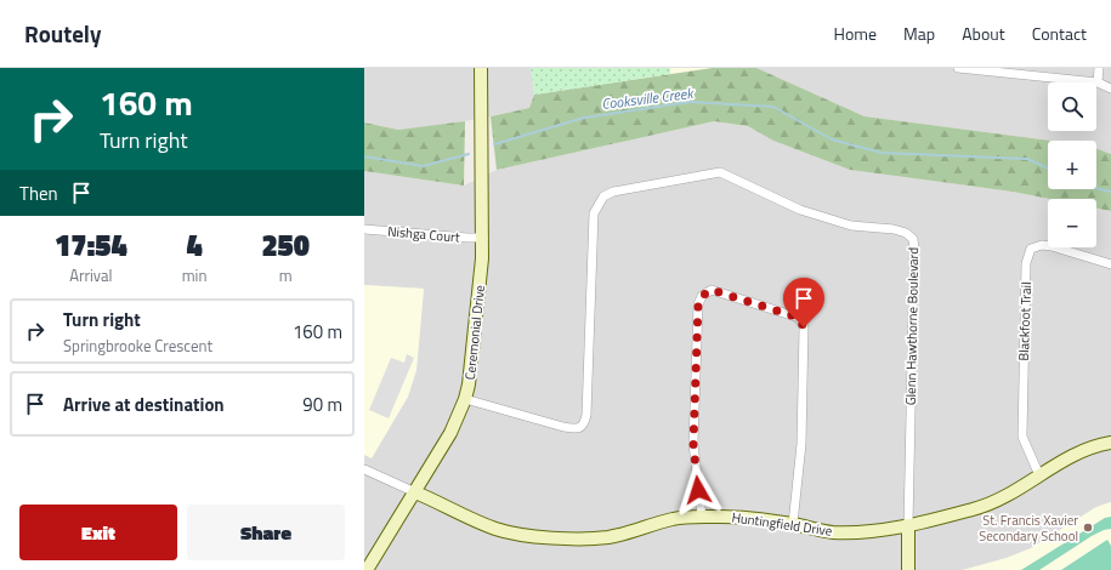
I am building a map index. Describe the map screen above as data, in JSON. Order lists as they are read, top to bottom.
{
  "streets": {
    "street": [
      "Nishga Court",
      "Blackfoot Trail",
      "Glenn Hawthorne Boulevard",
      "Ceremonial Drive",
      "Huntingfield Drive"
    ]
  },
  "crossings": [
    ["Nishga Court", "Ceremonial Drive"],
    ["Blackfoot Trail", "Huntingfield Drive"],
    ["Glenn Hawthorne Boulevard", "Ceremonial Drive"],
    ["Glenn Hawthorne Boulevard", "Huntingfield Drive"],
    ["Ceremonial Drive", "Huntingfield Drive"]
  ],
  "water": ["Cooksville Creek"],
  "places": ["St. Francis Xavier Secondary School"],
  "page": {
    "header": "Routely",
    "nav": [
      "Home",
      "Map",
      "About",
      "Contact"
    ],
    "turn": ["160 m", "Turn right"],
    "map_buttons": ["+", "−"],
    "then": "Then",
    "eta": [
      "17:54",
      "Arrival",
      "4",
      "min",
      "250",
      "m"
    ],
    "list": [
      {
        "name": "Turn right",
        "note": "Springbrooke Crescent",
        "value": "160 m"
      },
      {
        "name": "Arrive at destination",
        "value": "90 m"
      }
    ],
    "buttons": ["Exit", "Share"]
  }
}
